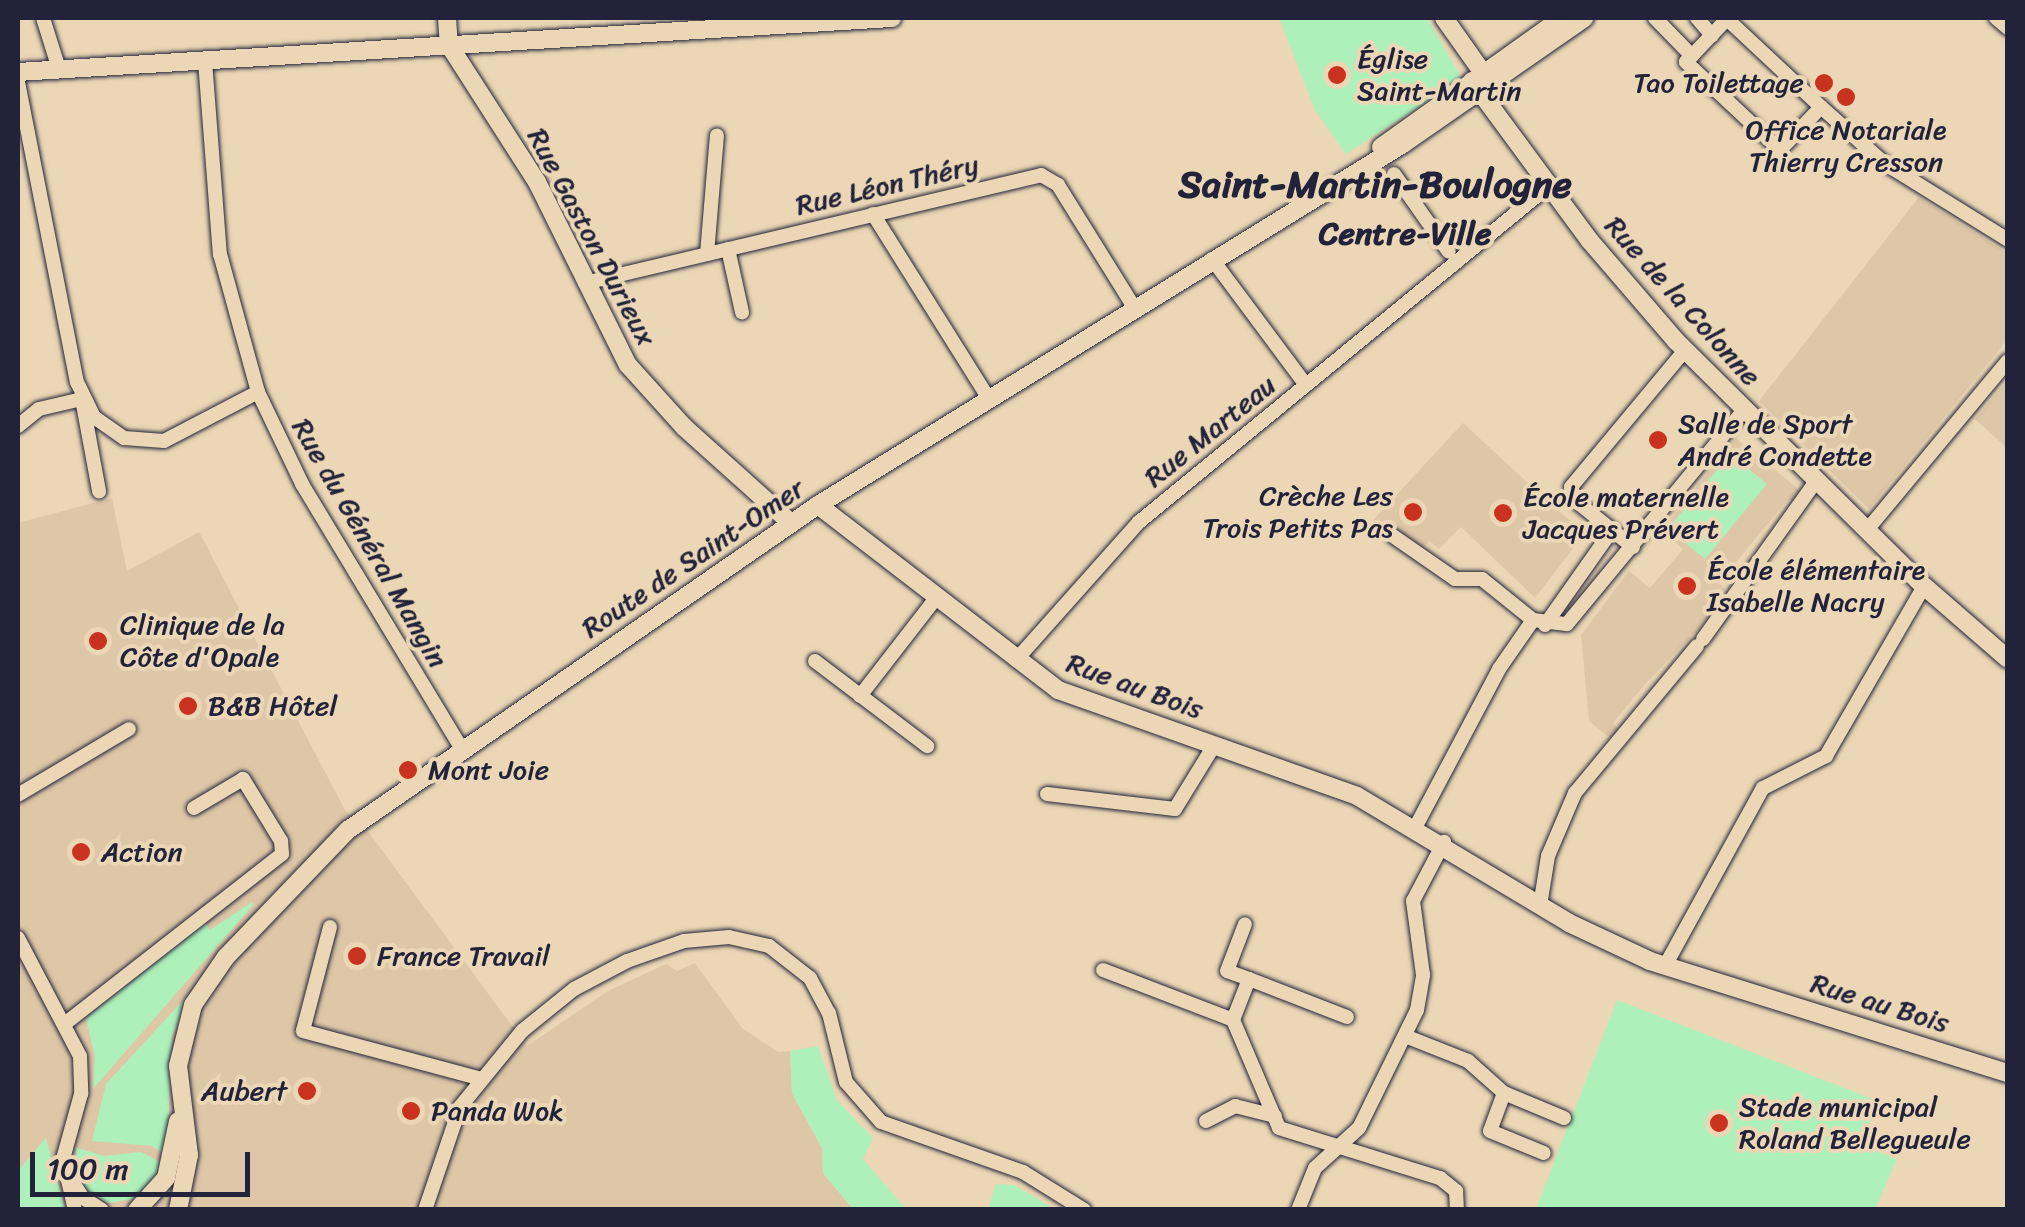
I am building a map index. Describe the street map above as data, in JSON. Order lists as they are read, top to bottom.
{
  "streets": {
    "main road": [
      "Rue Gaston Durieux",
      "Rue de la Colonne",
      "Route de Saint-Omer",
      "Rue au Bois"
    ],
    "street": ["Rue Léon Théry", "Rue Marteau", "Rue du Général Mangin"]
  },
  "crossings": [
    ["Rue Léon Théry", "Rue Gaston Durieux"],
    ["Rue Léon Théry", "Route de Saint-Omer"],
    ["Rue Gaston Durieux", "Route de Saint-Omer"],
    ["Rue de la Colonne", "Rue Marteau"],
    ["Rue de la Colonne", "Route de Saint-Omer"],
    ["Rue Marteau", "Rue au Bois"],
    ["Rue du Général Mangin", "Route de Saint-Omer"],
    ["Route de Saint-Omer", "Rue au Bois"]
  ],
  "districts": ["Saint-Martin-Boulogne", "Centre-Ville"],
  "places": [
    "Église Saint-Martin",
    "Tao Toilettage",
    "Office Notariale Thierry Cresson",
    "Salle de Sport André Condette",
    "Crèche Les Trois Petits Pas",
    "École maternelle Jacques Prévert",
    "École élémentaire Isabelle Nacry",
    "Clinique de la Côte d'Opale",
    "B&B Hôtel",
    "Mont Joie",
    "Action",
    "France Travail",
    "Aubert",
    "Panda Wok",
    "Stade municipal Roland Bellegueule"
  ],
  "scale_bar": "100 m"
}
